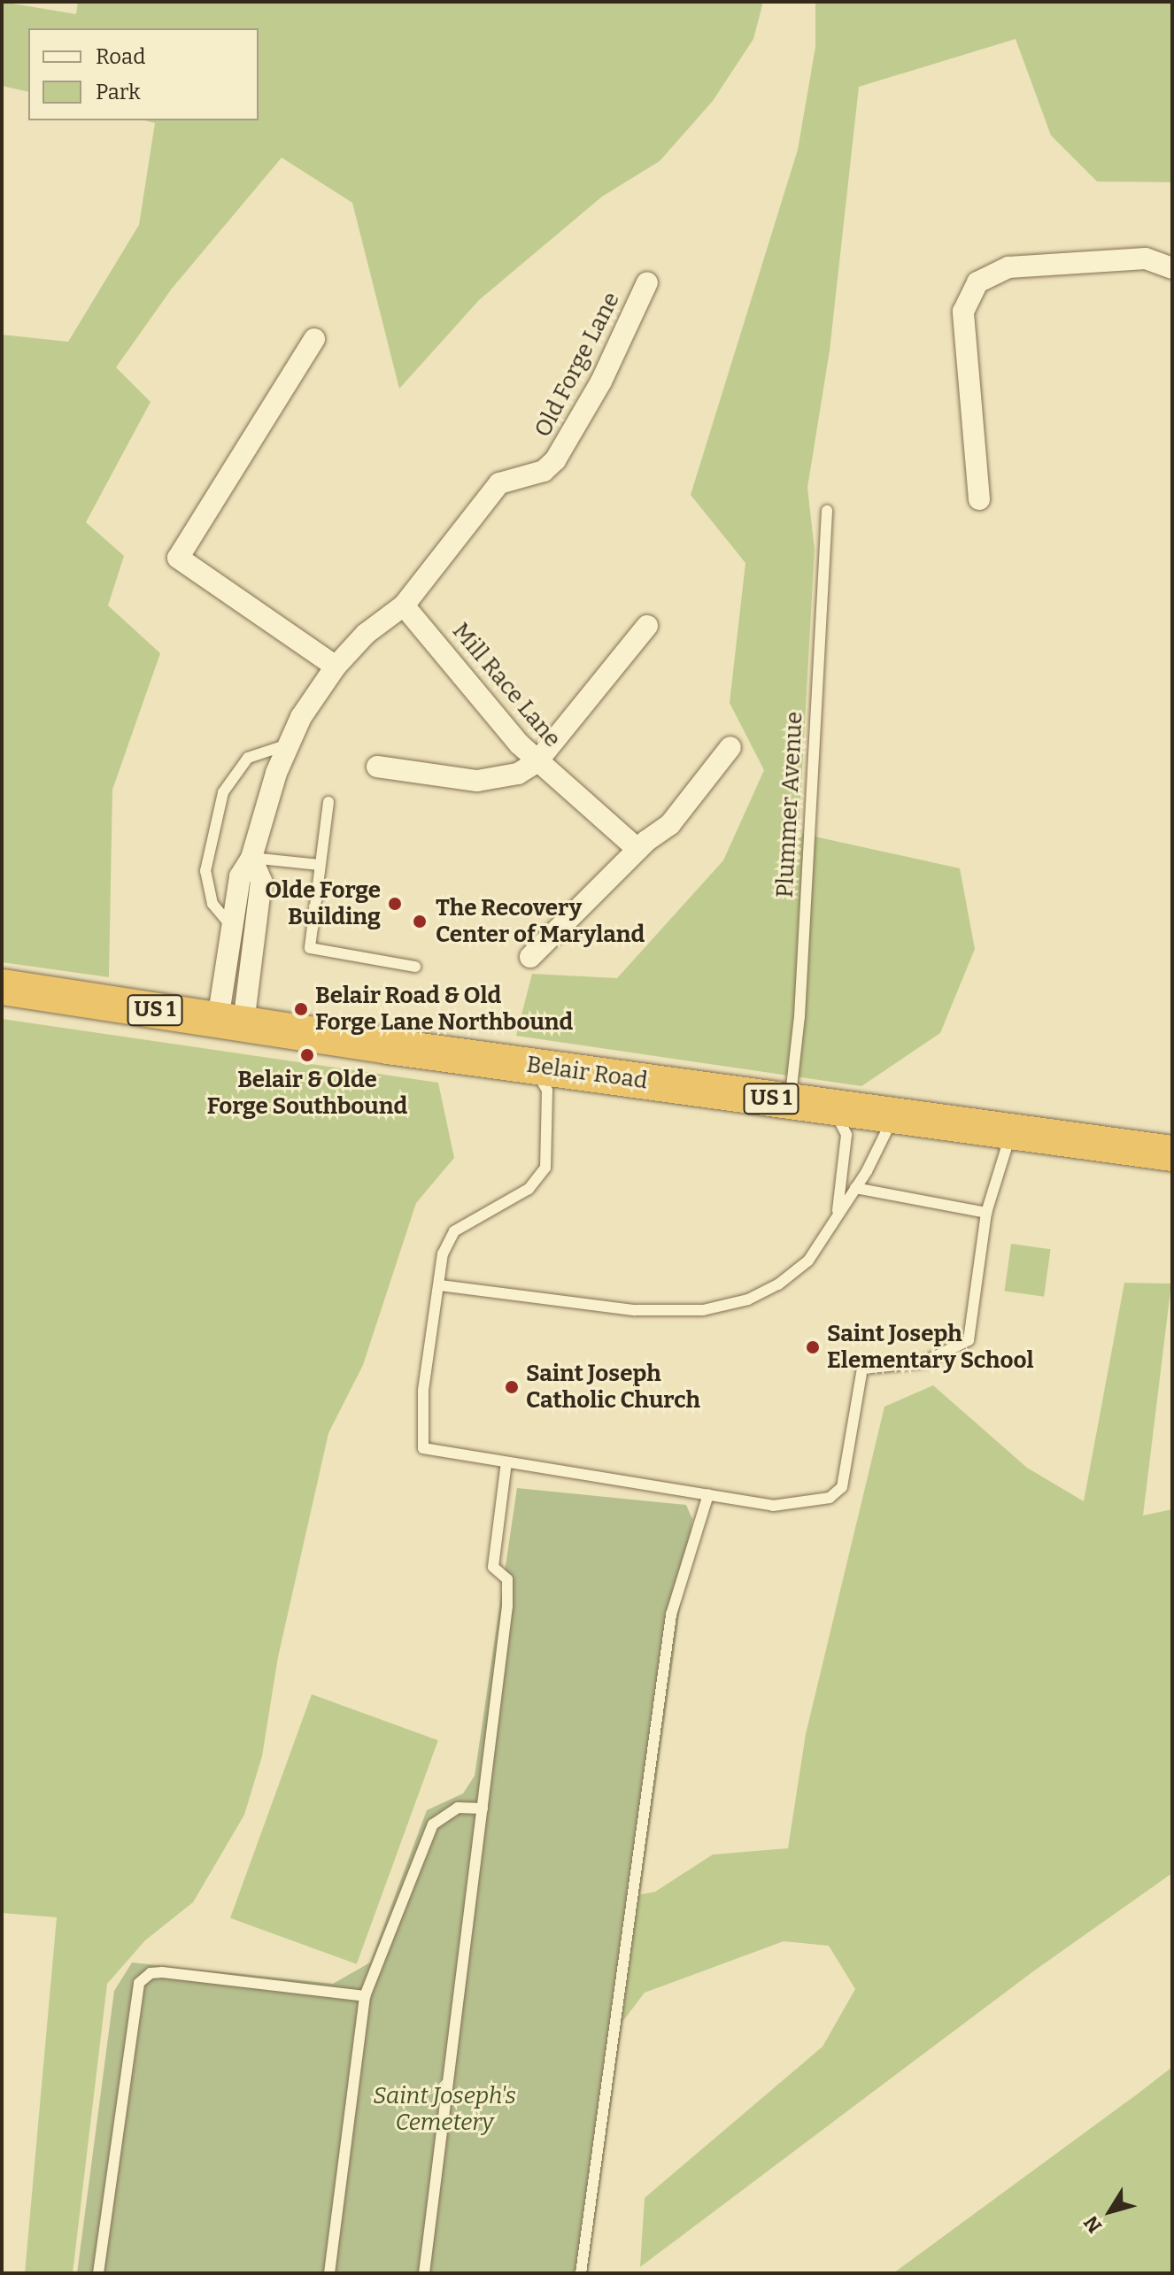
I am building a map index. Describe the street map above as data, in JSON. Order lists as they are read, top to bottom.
{
  "streets": {
    "highway": ["US 1", "Belair Road"],
    "street": ["Old Forge Lane", "Mill Race Lane"],
    "lane": ["Plummer Avenue"]
  },
  "crossings": [
    ["Old Forge Lane", "Mill Race Lane"],
    ["Old Forge Lane", "Belair Road"],
    ["Plummer Avenue", "Belair Road"]
  ],
  "parks": ["Saint Joseph's Cemetery"],
  "places": [
    "Olde Forge Building",
    "The Recovery Center of Maryland",
    "Belair Road & Old Forge Lane Northbound",
    "Belair & Olde Forge Southbound",
    "Saint Joseph Elementary School",
    "Saint Joseph Catholic Church"
  ],
  "legend": ["Road", "Park"],
  "north": "bottom left"
}
